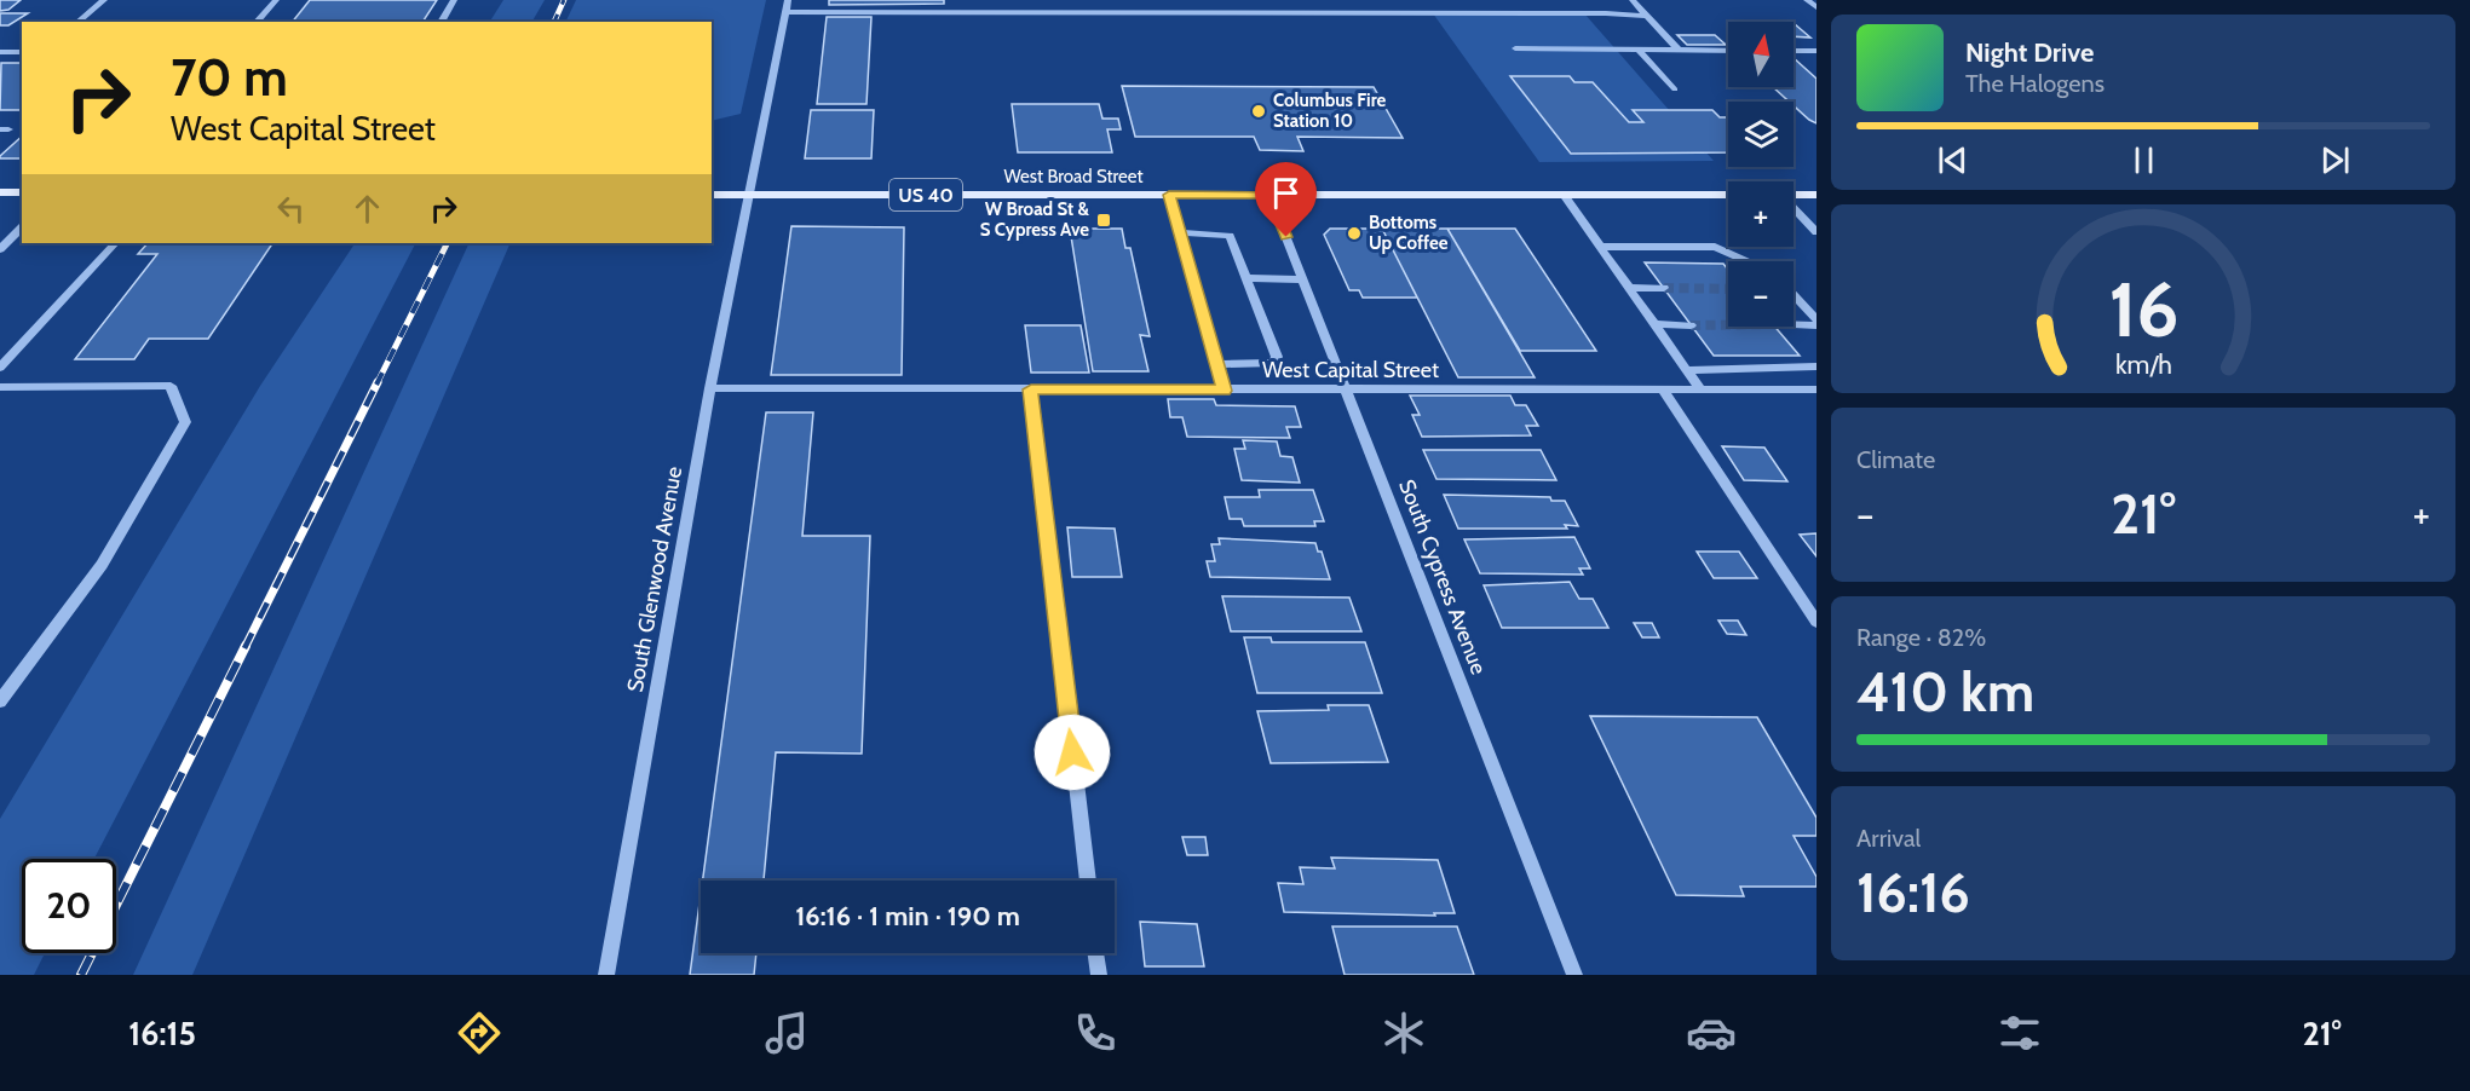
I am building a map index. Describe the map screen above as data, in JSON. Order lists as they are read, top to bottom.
{
  "streets": {
    "main road": ["West Broad Street", "US 40"],
    "street": ["West Capital Street", "South Cypress Avenue", "South Glenwood Avenue"]
  },
  "crossings": [
    ["West Broad Street", "South Cypress Avenue"],
    ["West Broad Street", "South Glenwood Avenue"],
    ["West Capital Street", "South Cypress Avenue"],
    ["West Capital Street", "South Glenwood Avenue"]
  ],
  "places": {
    "other": ["Columbus Fire Station 10", "Bottoms Up Coffee"],
    "transit": ["W Broad St & S Cypress Ave"]
  },
  "north": "top",
  "page": {
    "map_buttons": ["+", "−"],
    "turn": ["70 m", "West Capital Street"],
    "song": ["Night Drive", "The Halogens"],
    "tile": [
      "Climate",
      ["Range · 82%", "410 km"],
      ["Arrival", "16:16"]
    ],
    "heat": ["−", "21°", "+"],
    "limit": "20",
    "trip": "16:16 · 1 min · 190 m",
    "tabs": ["16:15", "21°"],
    "gauge": ["16", "km/h"]
  }
}
